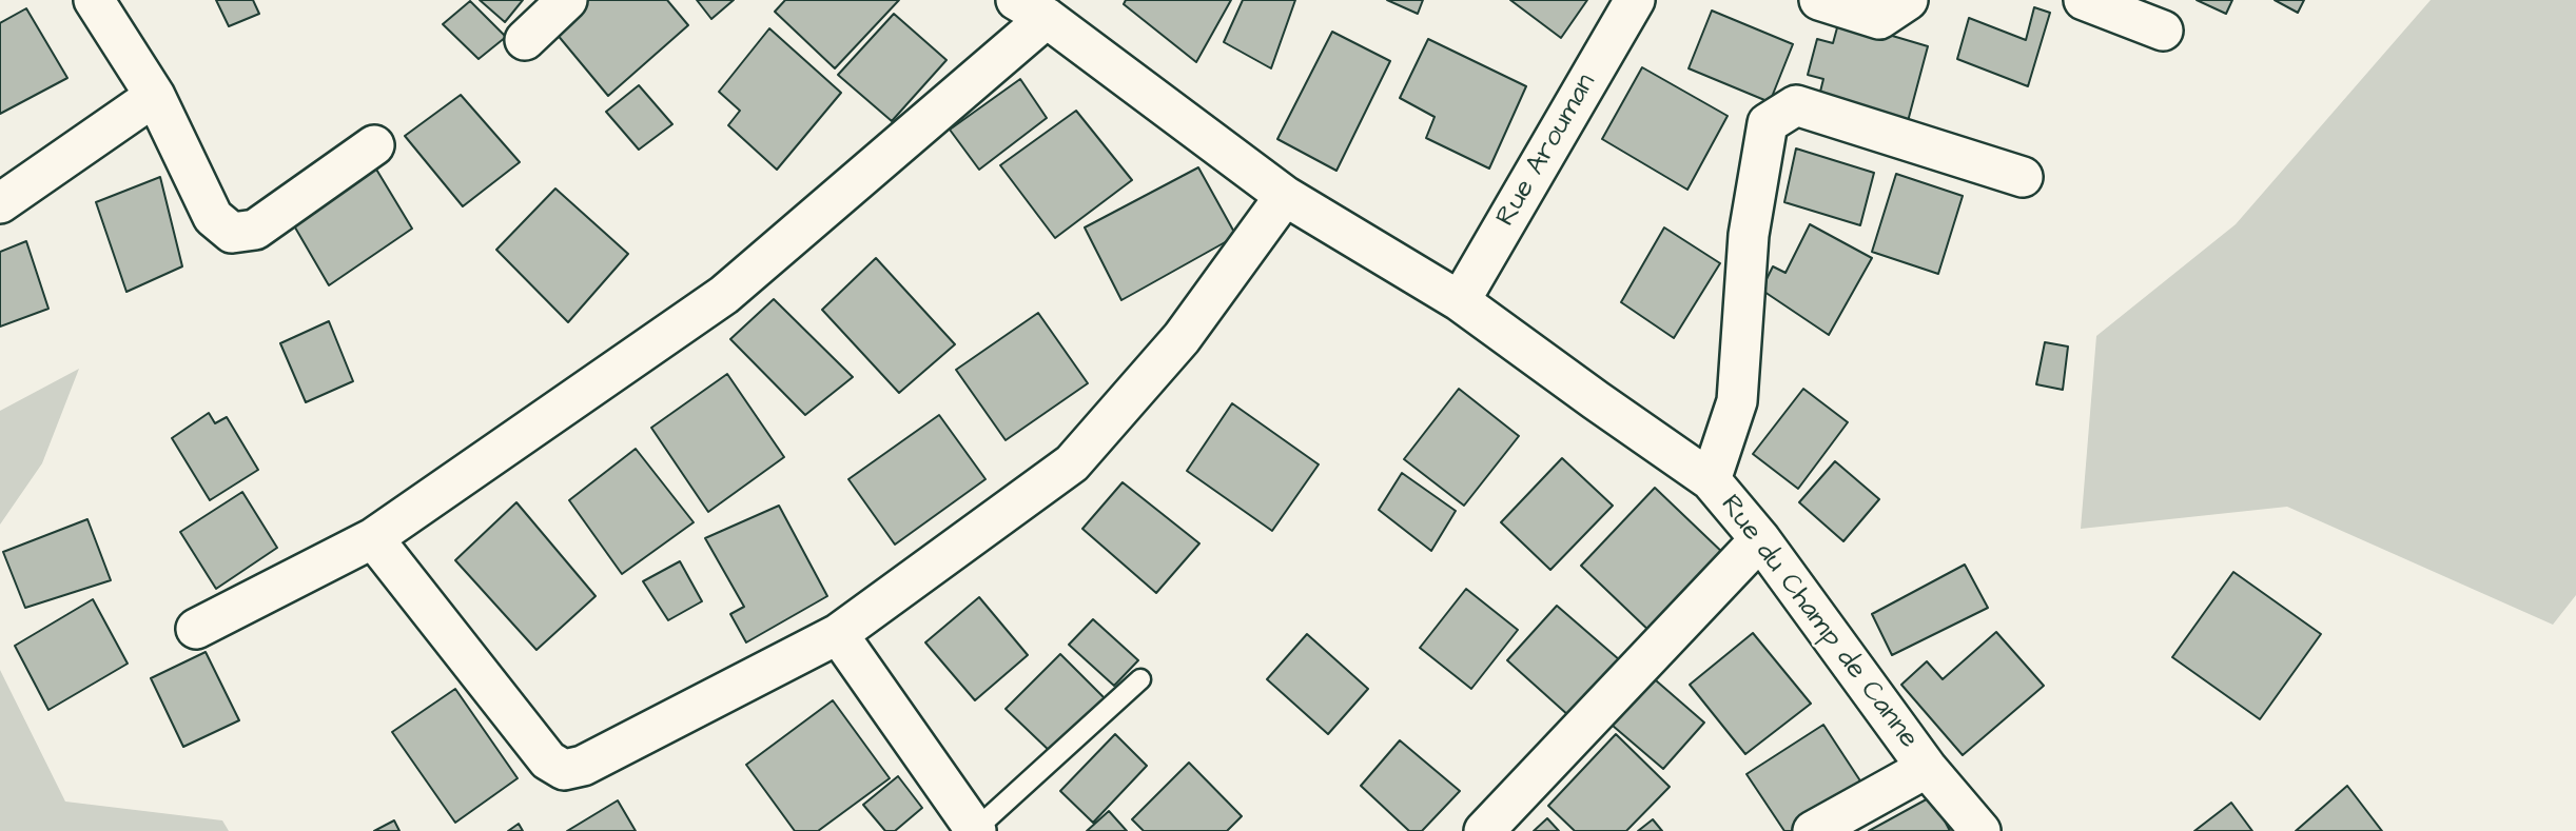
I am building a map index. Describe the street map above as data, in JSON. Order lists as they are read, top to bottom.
{
  "streets": {
    "street": ["Rue Arouman", "Rue du Champ de Canne"]
  },
  "crossings": [
    ["Rue Arouman", "Rue du Champ de Canne"]
  ]
}
